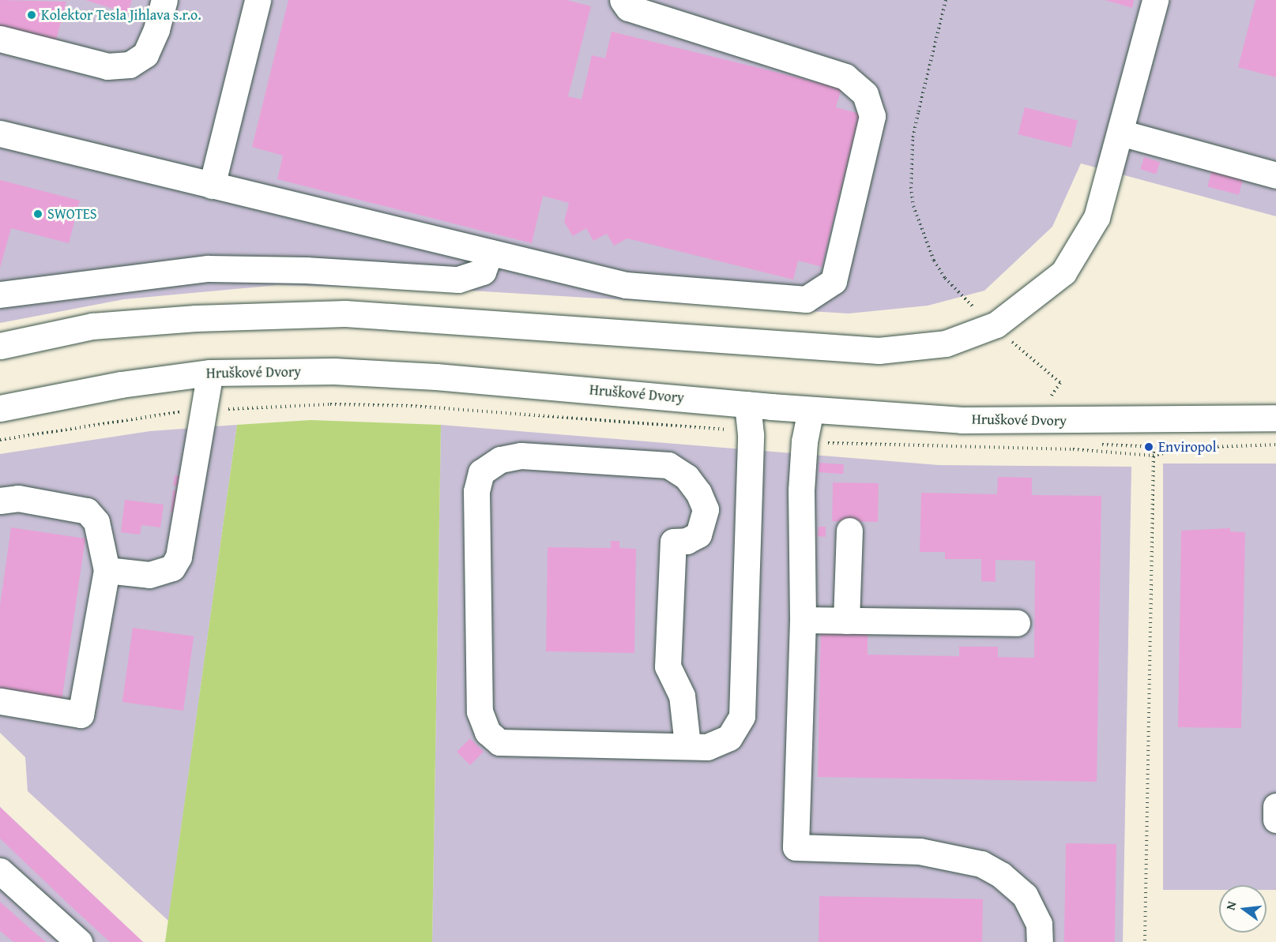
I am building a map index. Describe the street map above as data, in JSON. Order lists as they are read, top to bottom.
{
  "streets": {
    "street": ["Hruškové Dvory"]
  },
  "places": ["Kolektor Tesla Jihlava s.r.o.", "SWOTES", "Enviropol"],
  "north": "left"
}
